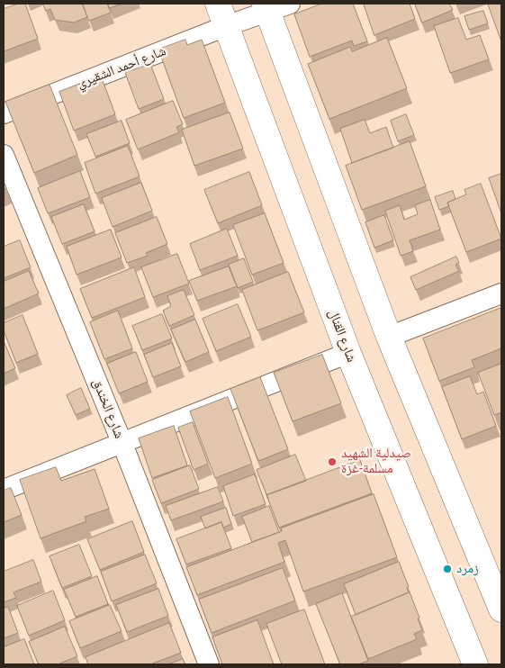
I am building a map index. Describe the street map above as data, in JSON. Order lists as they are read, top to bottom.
{
  "streets": {
    "main road": ["شارع القنال"],
    "street": ["شارع أحمد الشقيري", "شارع الخندق"]
  },
  "crossings": [
    ["شارع أحمد الشقيري", "شارع القنال"]
  ],
  "places": ["صيدلية الشهيد مسلمة-غزة", "زمرد"]
}
